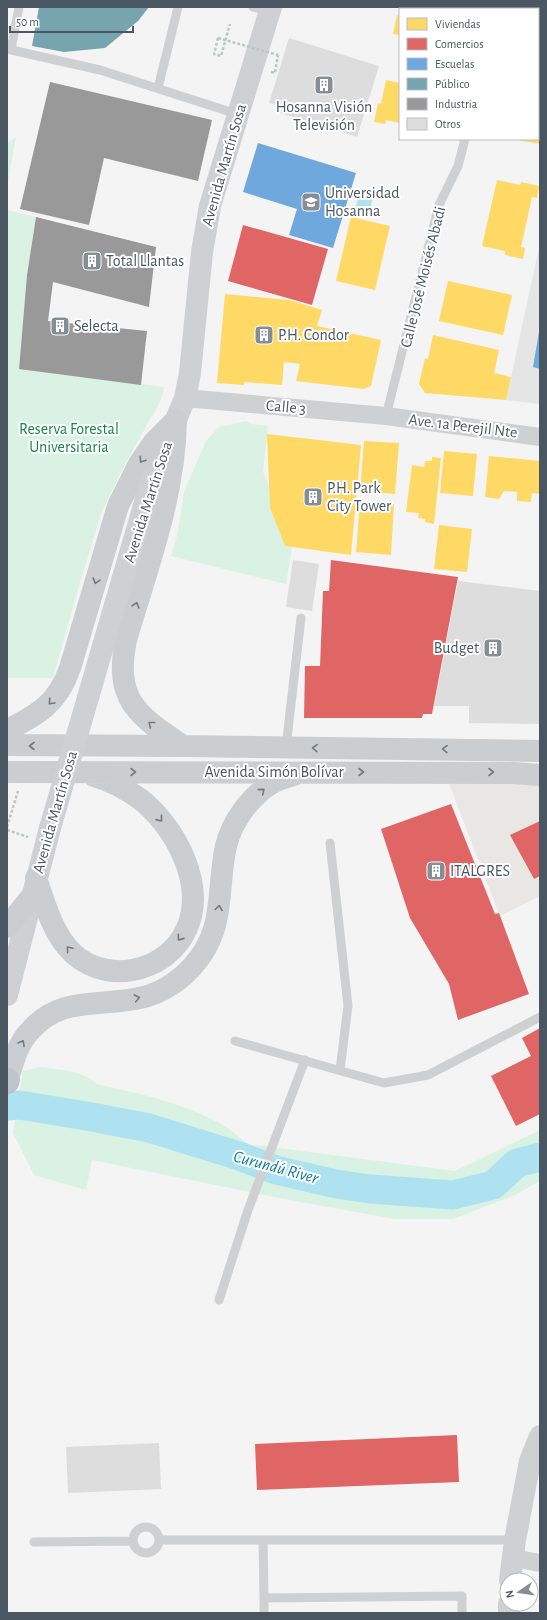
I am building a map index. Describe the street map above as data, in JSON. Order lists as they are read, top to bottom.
{
  "streets": {
    "main road": ["Avenida Martín Sosa", "Avenida Simón Bolívar"],
    "street": ["Calle 3", "Ave. 1a Perejil Nte"],
    "lane": ["Calle José Moisés Abadi"]
  },
  "crossings": [
    ["Avenida Martín Sosa", "Calle 3"],
    ["Calle José Moisés Abadi", "Calle 3"],
    ["Calle José Moisés Abadi", "Ave. 1a Perejil Nte"],
    ["Calle 3", "Ave. 1a Perejil Nte"]
  ],
  "water": ["Curundú River"],
  "parks": ["Reserva Forestal Universitaria"],
  "places": {
    "building": [
      "Hosanna Visión Televisión",
      "Total Llantas",
      "Selecta",
      "P.H. Condor",
      "P.H. Park City Tower",
      "Budget",
      "ITALGRES"
    ],
    "school or university": ["Universidad Hosanna"]
  },
  "legend": [
    "Viviendas",
    "Comercios",
    "Escuelas",
    "Público",
    "Industria",
    "Otros"
  ],
  "scale_bar": "50 m",
  "north": "left"
}
